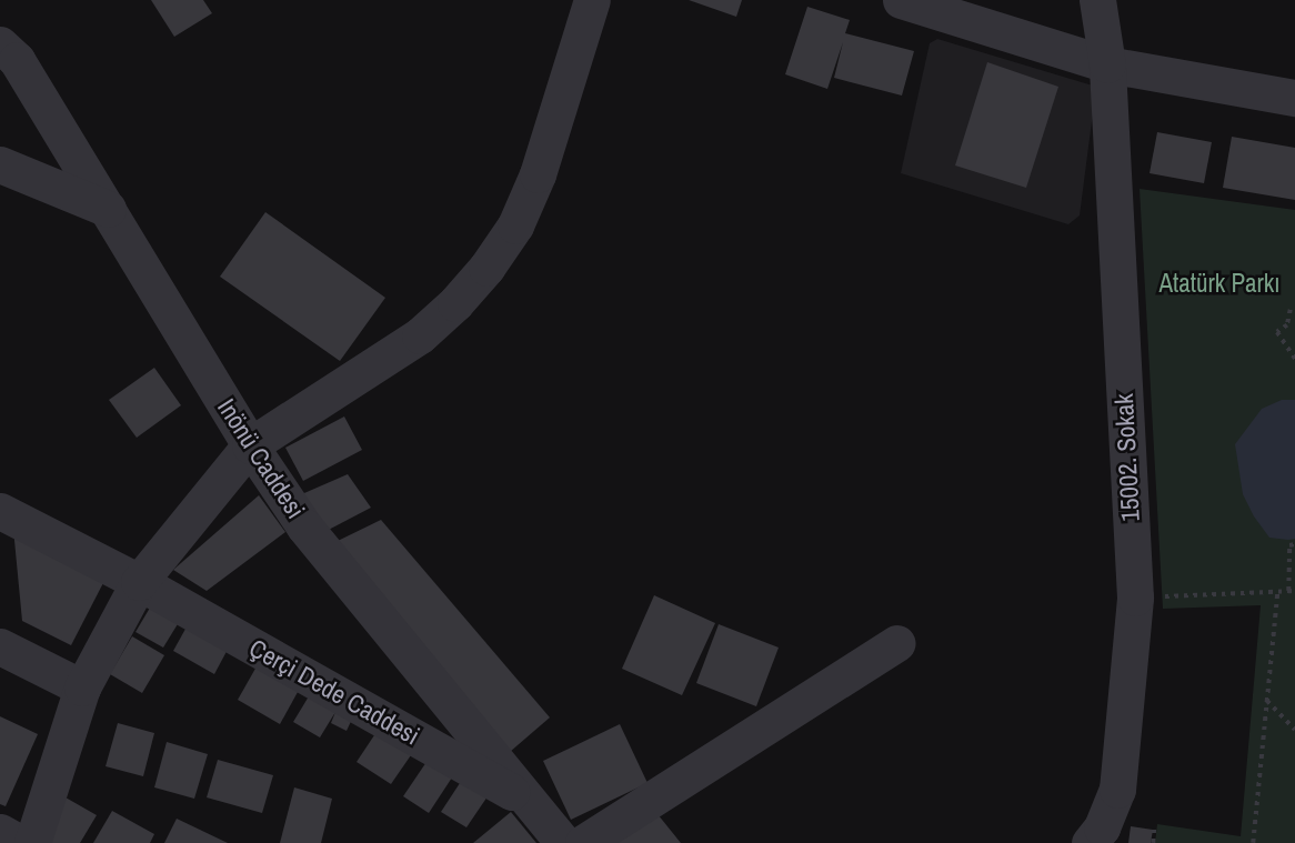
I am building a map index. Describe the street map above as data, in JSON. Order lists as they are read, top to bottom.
{
  "streets": {
    "street": ["15002. Sokak", "Inönü Caddesi", "Çerçi Dede Caddesi"]
  },
  "crossings": [
    ["Inönü Caddesi", "Çerçi Dede Caddesi"]
  ],
  "parks": ["Atatürk Parkı"]
}
